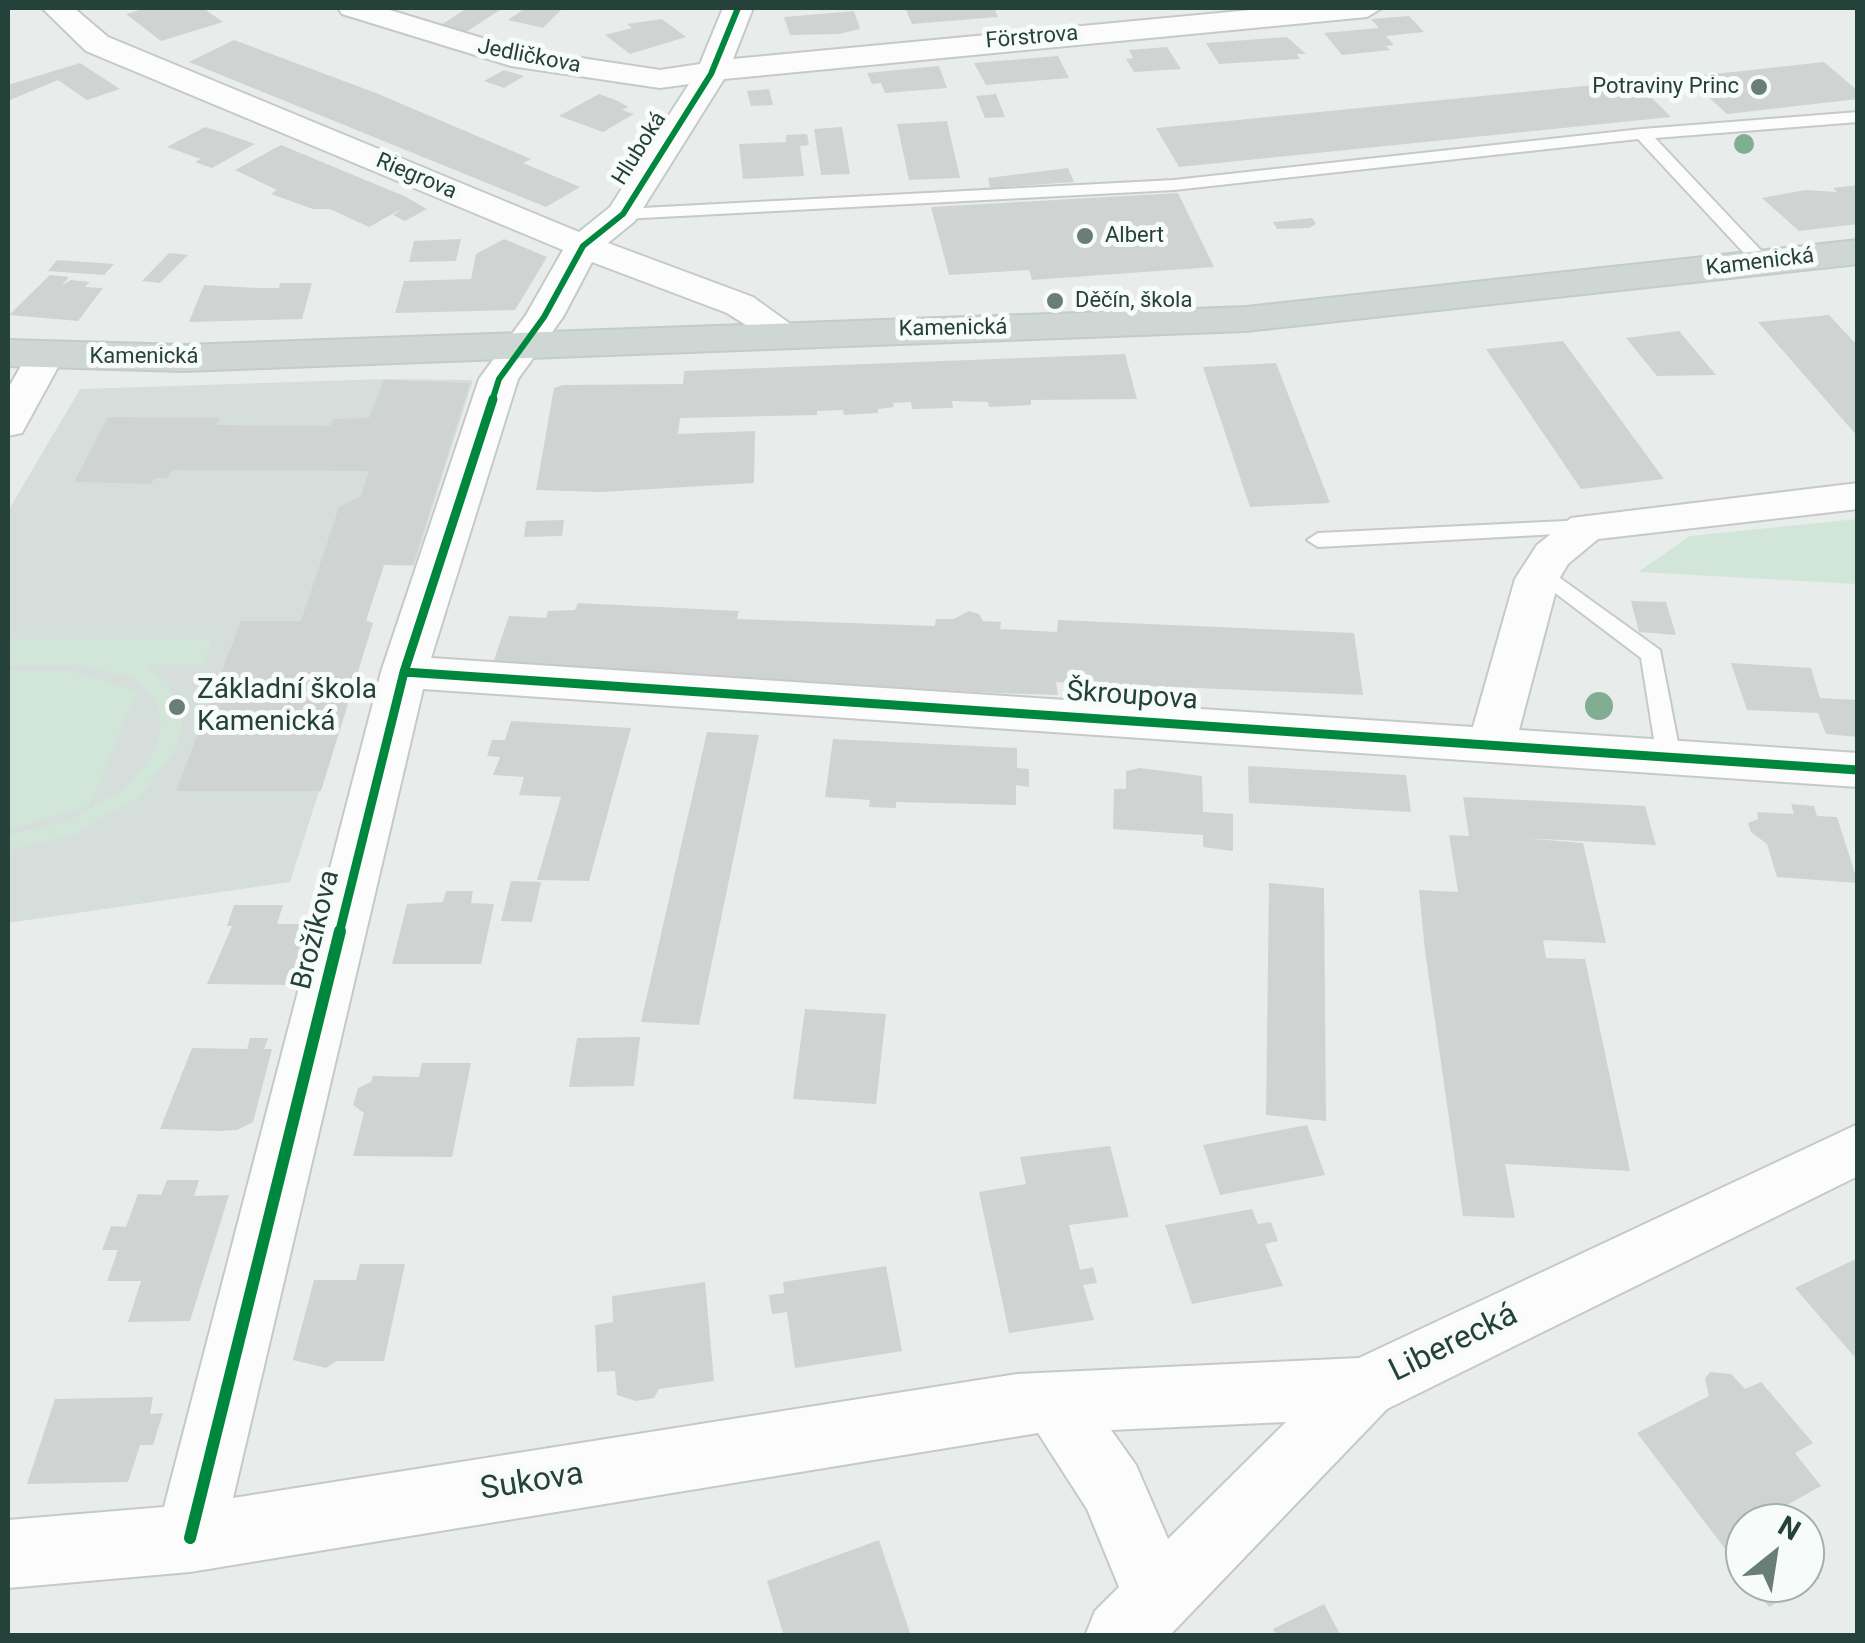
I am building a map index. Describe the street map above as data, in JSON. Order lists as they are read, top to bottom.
{
  "streets": {
    "main road": ["Kamenická"],
    "street": [
      "Förstrova",
      "Jedličkova",
      "Hluboká",
      "Riegrova",
      "Škroupova",
      "Brožíkova",
      "Liberecká",
      "Sukova"
    ]
  },
  "crossings": [
    ["Förstrova", "Jedličkova"],
    ["Förstrova", "Hluboká"],
    ["Jedličkova", "Hluboká"],
    ["Hluboká", "Riegrova"],
    ["Hluboká", "Kamenická"],
    ["Hluboká", "Brožíkova"],
    ["Riegrova", "Kamenická"],
    ["Kamenická", "Brožíkova"],
    ["Škroupova", "Brožíkova"],
    ["Brožíkova", "Sukova"],
    ["Liberecká", "Sukova"]
  ],
  "places": [
    "Potraviny Princ",
    "Albert",
    "Děčín, škola",
    "Základní škola Kamenická"
  ],
  "north": "top right"
}
